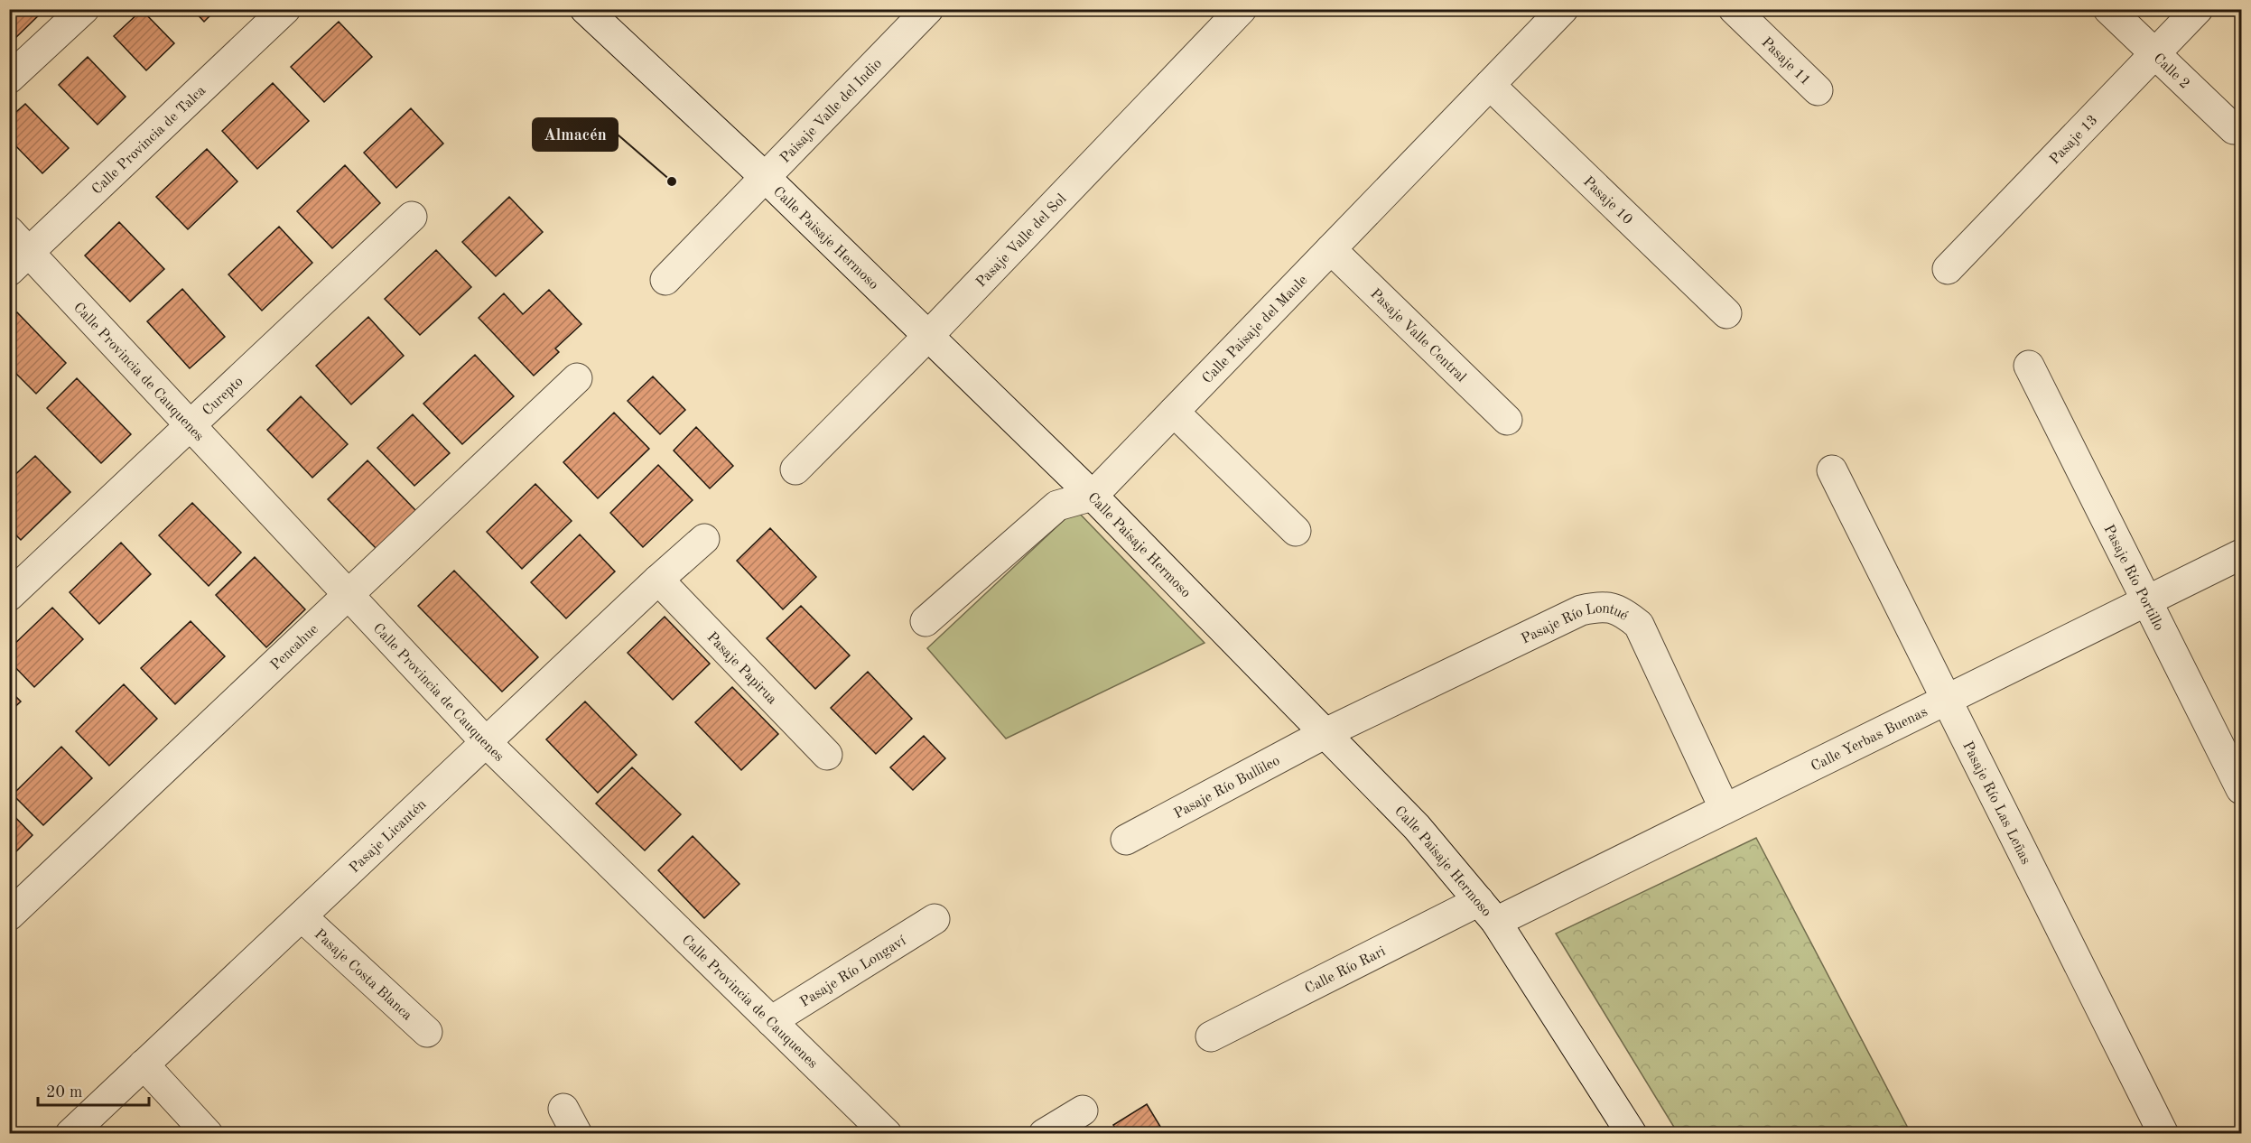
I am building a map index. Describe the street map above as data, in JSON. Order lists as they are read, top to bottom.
{
  "streets": {
    "street": [
      "Pasaje 11",
      "Calle 2",
      "Paisaje Valle del Indio",
      "Calle Provincia de Talca",
      "Pasaje 13",
      "Pasaje 10",
      "Calle Paisaje Hermoso",
      "Pasaje Valle del Sol",
      "Calle Paisaje del Maule",
      "Pasaje Valle Central",
      "Calle Provincia de Cauquenes",
      "Curepto",
      "Pasaje Río Portillo",
      "Pasaje Río Lontué",
      "Pencahue",
      "Pasaje Papirua",
      "Calle Yerbas Buenas",
      "Pasaje Río Bullileo",
      "Pasaje Río Las Leñas",
      "Pasaje Licantén",
      "Calle Río Rari",
      "Pasaje Río Longaví",
      "Pasaje Costa Blanca"
    ]
  },
  "crossings": [
    ["Calle 2", "Pasaje 13"],
    ["Paisaje Valle del Indio", "Calle Paisaje Hermoso"],
    ["Calle Provincia de Talca", "Calle Provincia de Cauquenes"],
    ["Pasaje 10", "Calle Paisaje del Maule"],
    ["Calle Paisaje Hermoso", "Pasaje Valle del Sol"],
    ["Calle Paisaje Hermoso", "Calle Paisaje del Maule"],
    ["Calle Paisaje Hermoso", "Pasaje Río Lontué"],
    ["Calle Paisaje Hermoso", "Calle Yerbas Buenas"],
    ["Calle Paisaje Hermoso", "Pasaje Río Bullileo"],
    ["Calle Paisaje Hermoso", "Calle Río Rari"],
    ["Calle Paisaje del Maule", "Pasaje Valle Central"],
    ["Calle Provincia de Cauquenes", "Curepto"],
    ["Calle Provincia de Cauquenes", "Pencahue"],
    ["Calle Provincia de Cauquenes", "Pasaje Licantén"],
    ["Calle Provincia de Cauquenes", "Pasaje Río Longaví"],
    ["Pasaje Río Portillo", "Calle Yerbas Buenas"],
    ["Pasaje Río Lontué", "Calle Yerbas Buenas"],
    ["Pasaje Río Lontué", "Pasaje Río Bullileo"],
    ["Pasaje Papirua", "Pasaje Licantén"],
    ["Calle Yerbas Buenas", "Pasaje Río Las Leñas"],
    ["Calle Yerbas Buenas", "Calle Río Rari"],
    ["Pasaje Licantén", "Pasaje Costa Blanca"]
  ],
  "places": ["Almacén"],
  "scale_bar": "20 m"
}
